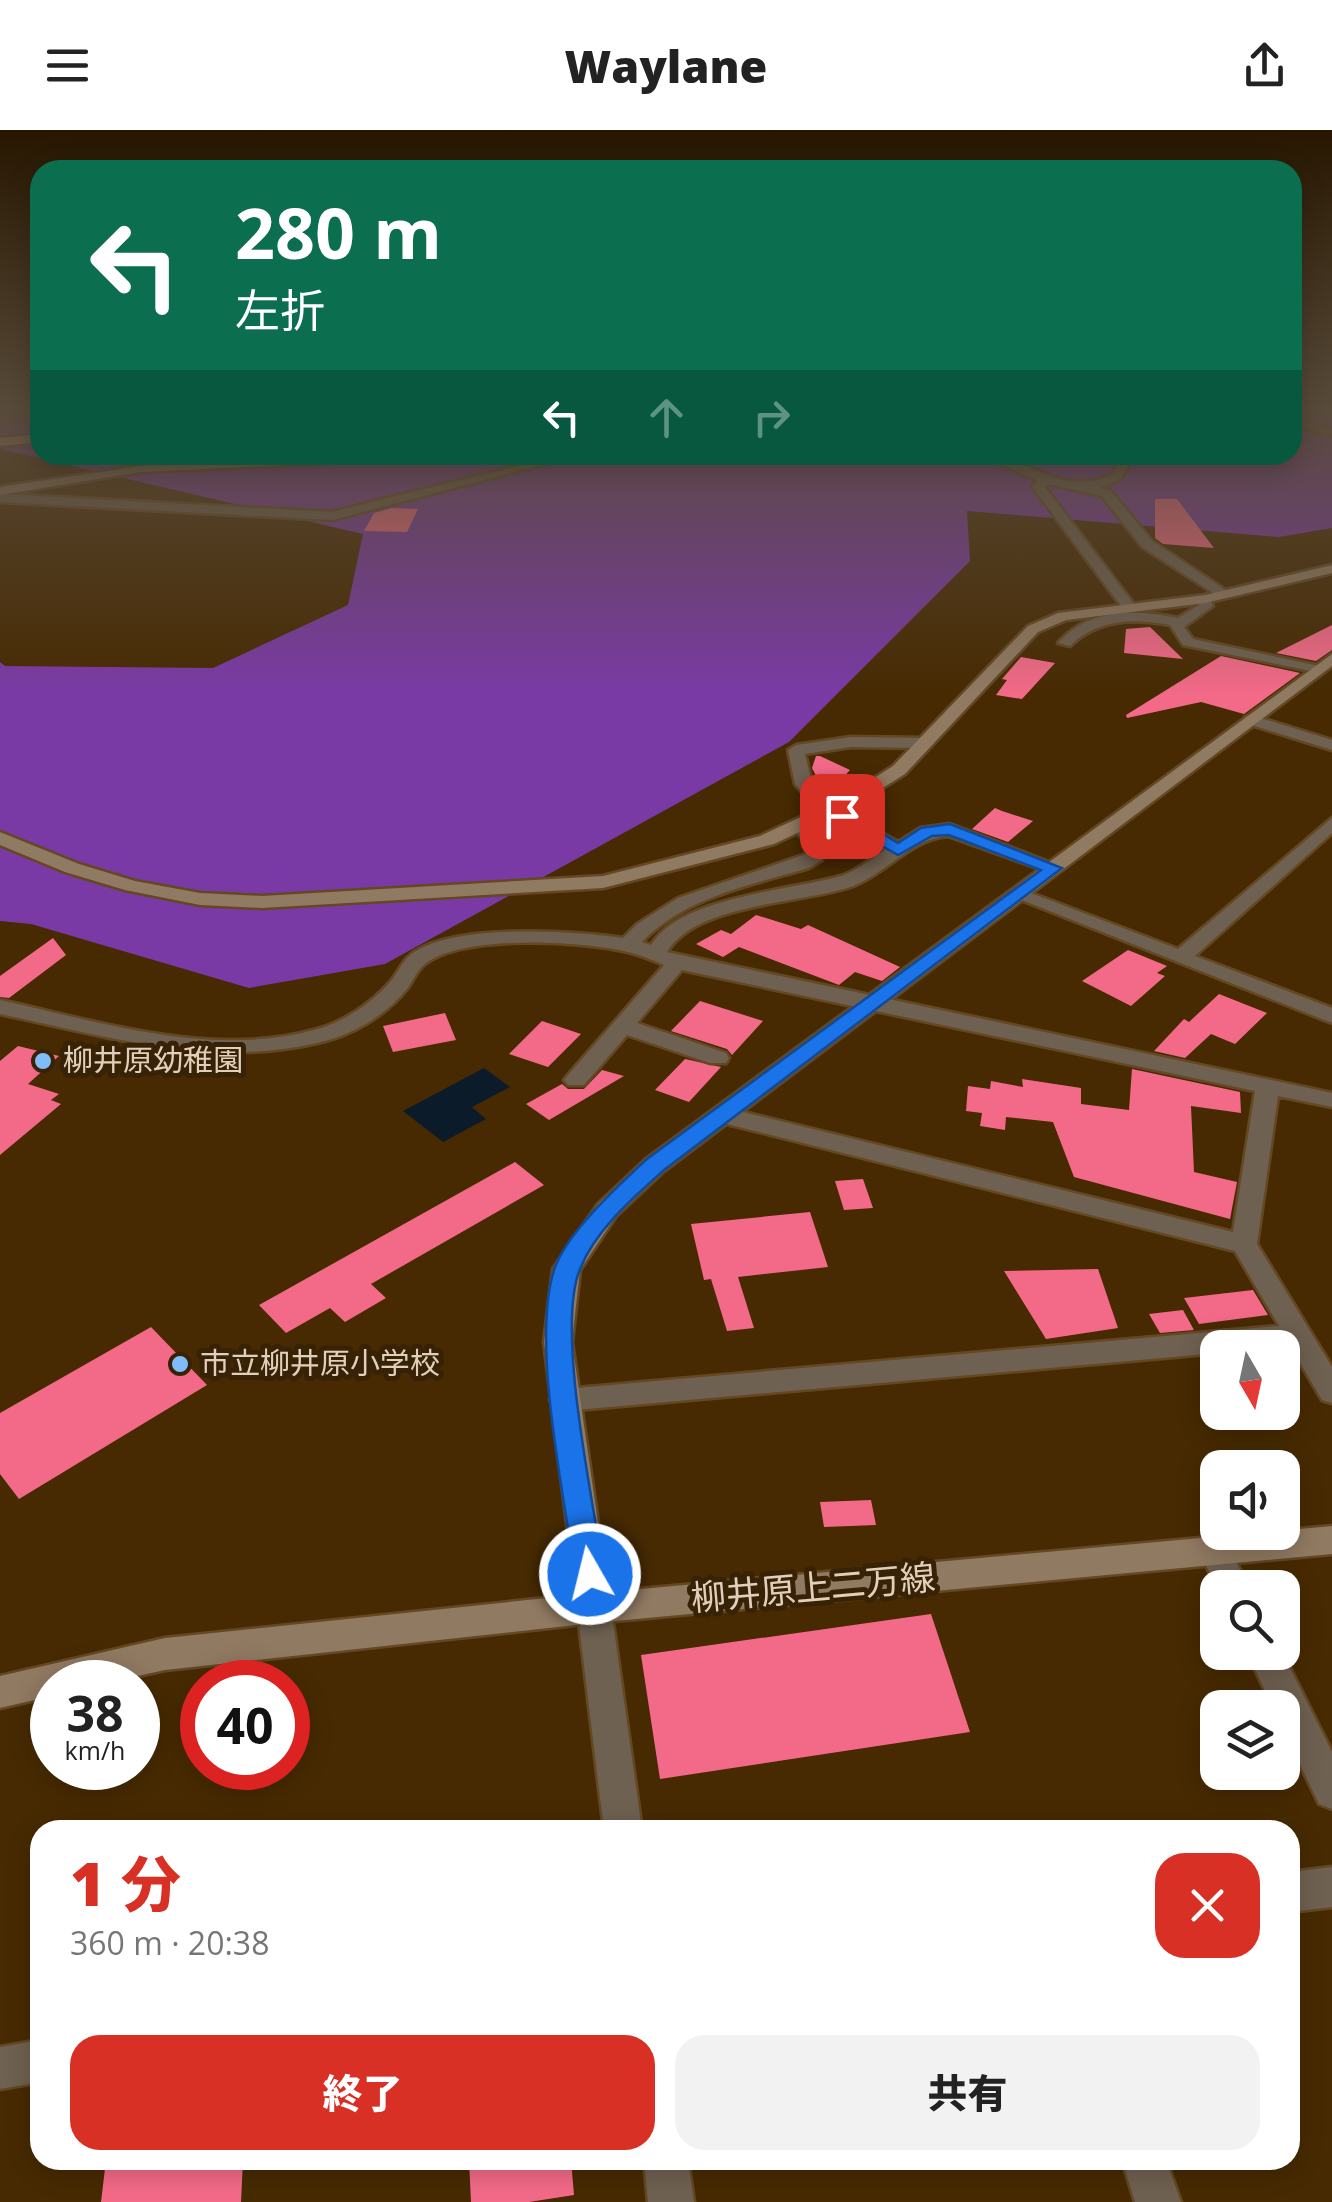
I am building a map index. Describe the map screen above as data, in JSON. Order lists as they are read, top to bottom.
{
  "streets": {
    "street": ["柳井原上二万線"]
  },
  "places": ["柳井原幼稚園", "市立柳井原小学校"],
  "north": "bottom",
  "page": {
    "header": "Waylane",
    "turn": ["280 m", "左折"],
    "speed": "38 km/h",
    "limit": "40",
    "heading": ["1 分", "360 m · 20:38"],
    "buttons": ["終了", "共有"]
  }
}
